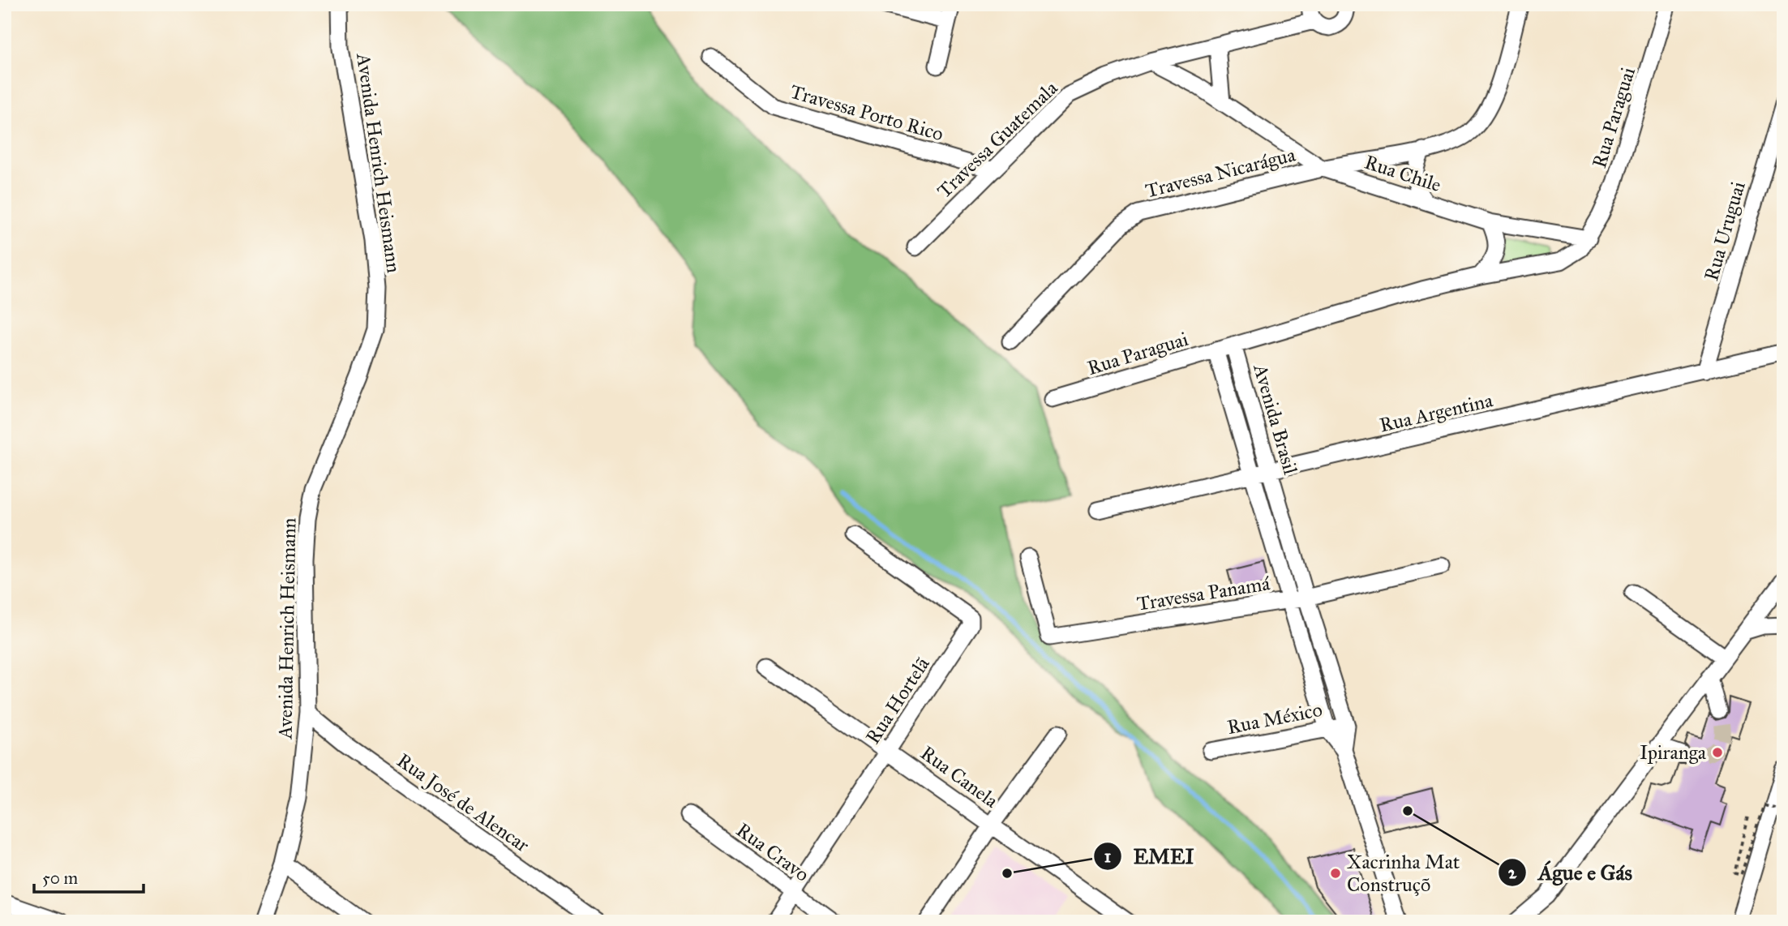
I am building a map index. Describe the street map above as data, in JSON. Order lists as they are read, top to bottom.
{
  "streets": {
    "street": [
      "Travessa Porto Rico",
      "Rua Paraguai",
      "Travessa Guatemala",
      "Avenida Henrich Heismann",
      "Travessa Nicarágua",
      "Rua Chile",
      "Rua Uruguai",
      "Rua Argentina",
      "Avenida Brasil",
      "Travessa Panamá",
      "Rua Hortelã",
      "Rua México",
      "Rua Canela",
      "Rua José de Alencar",
      "Rua Cravo"
    ]
  },
  "crossings": [
    ["Travessa Porto Rico", "Travessa Guatemala"],
    ["Rua Paraguai", "Rua Chile"],
    ["Rua Paraguai", "Avenida Brasil"],
    ["Travessa Guatemala", "Rua Chile"],
    ["Avenida Henrich Heismann", "Rua José de Alencar"],
    ["Travessa Nicarágua", "Rua Chile"],
    ["Rua Uruguai", "Rua Argentina"],
    ["Rua Argentina", "Avenida Brasil"],
    ["Avenida Brasil", "Travessa Panamá"],
    ["Avenida Brasil", "Rua México"],
    ["Rua Hortelã", "Rua Canela"],
    ["Rua Hortelã", "Rua Cravo"]
  ],
  "places": [
    "Ipiranga",
    "Águe e Gás",
    "EMEI",
    "Xacrinha Mat Construçõ"
  ],
  "scale_bar": "50 m"
}
